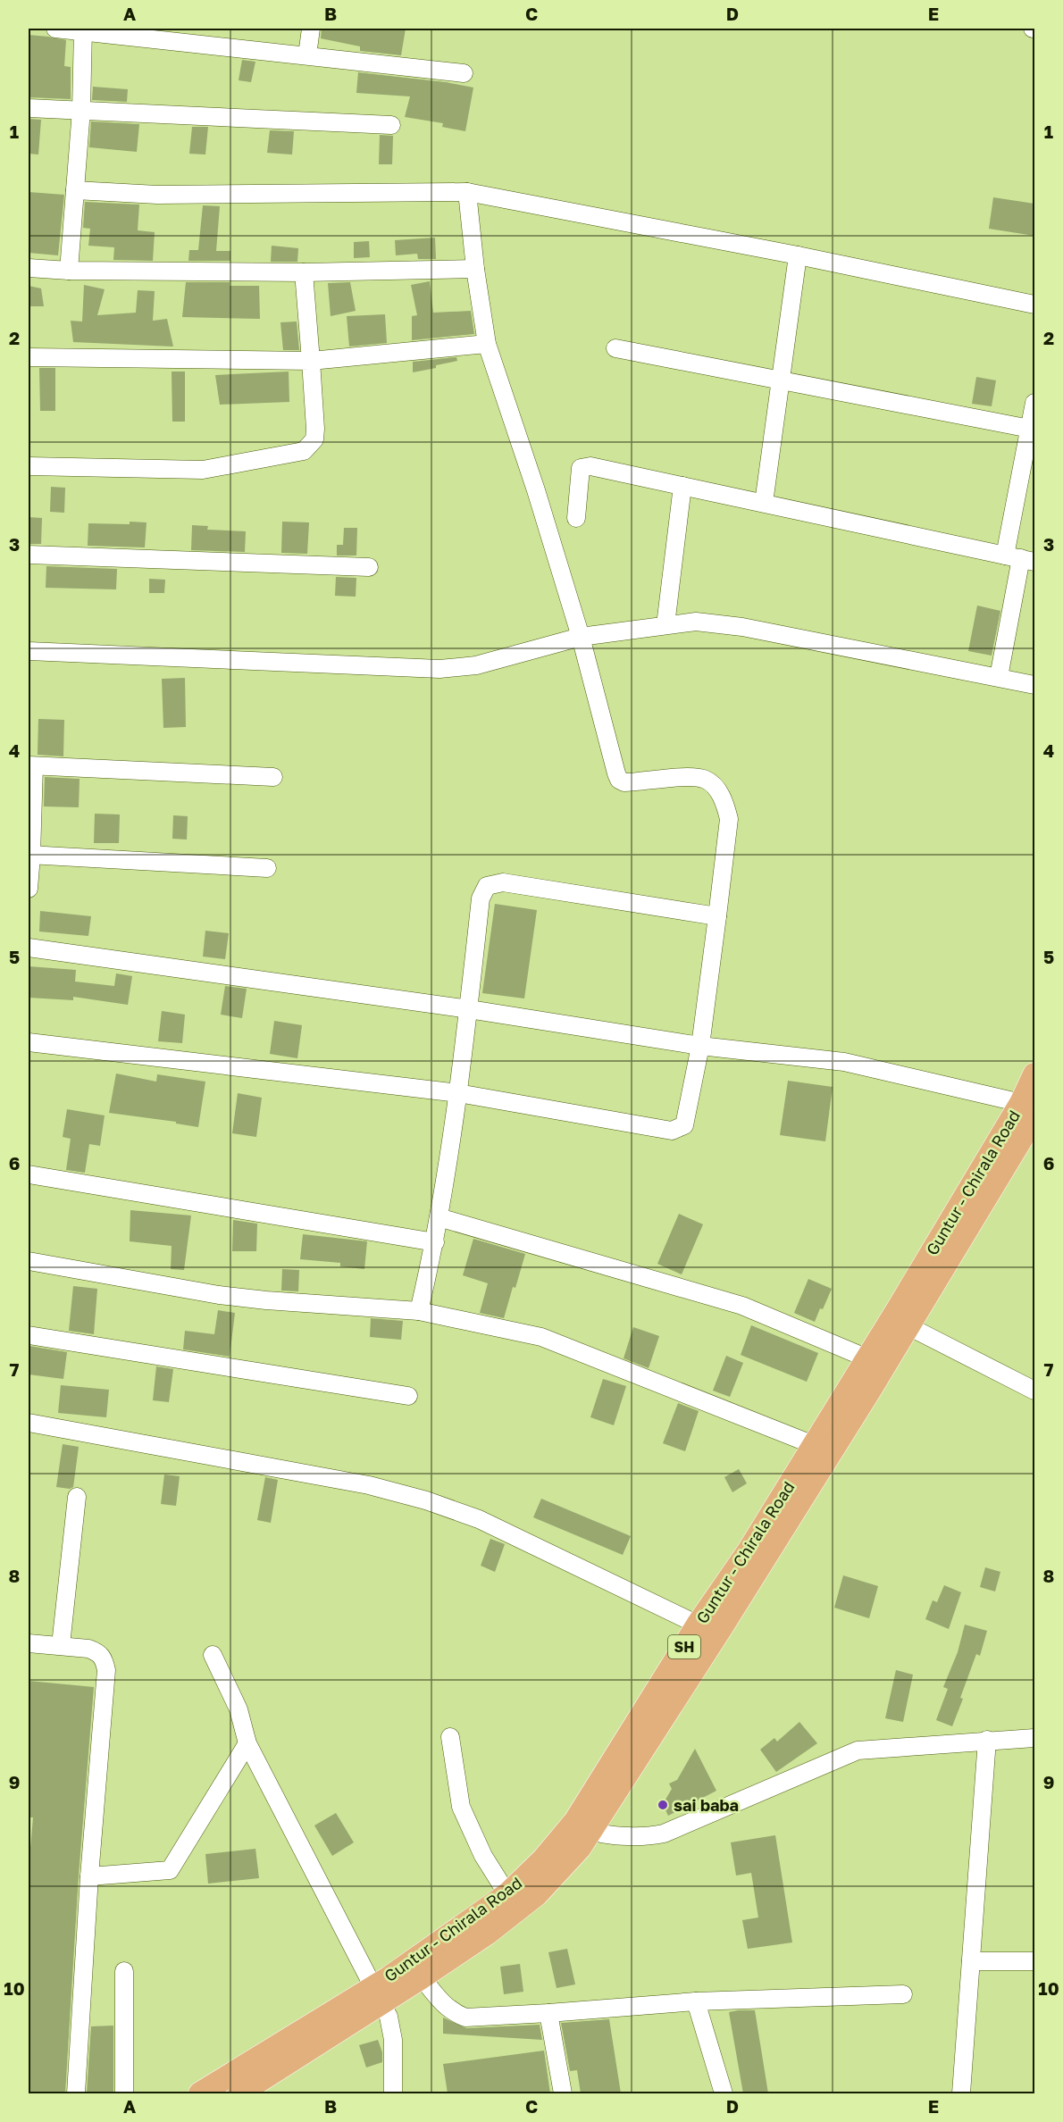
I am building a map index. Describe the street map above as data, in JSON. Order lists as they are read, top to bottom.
{
  "streets": {
    "main road": ["Guntur - Chirala Road", "SH"]
  },
  "places": ["sai baba"],
  "grid": {
    "columns": [
      "A",
      "B",
      "C",
      "D",
      "E"
    ],
    "rows": [
      "1",
      "2",
      "3",
      "4",
      "5",
      "6",
      "7",
      "8",
      "9",
      "10"
    ]
  }
}
